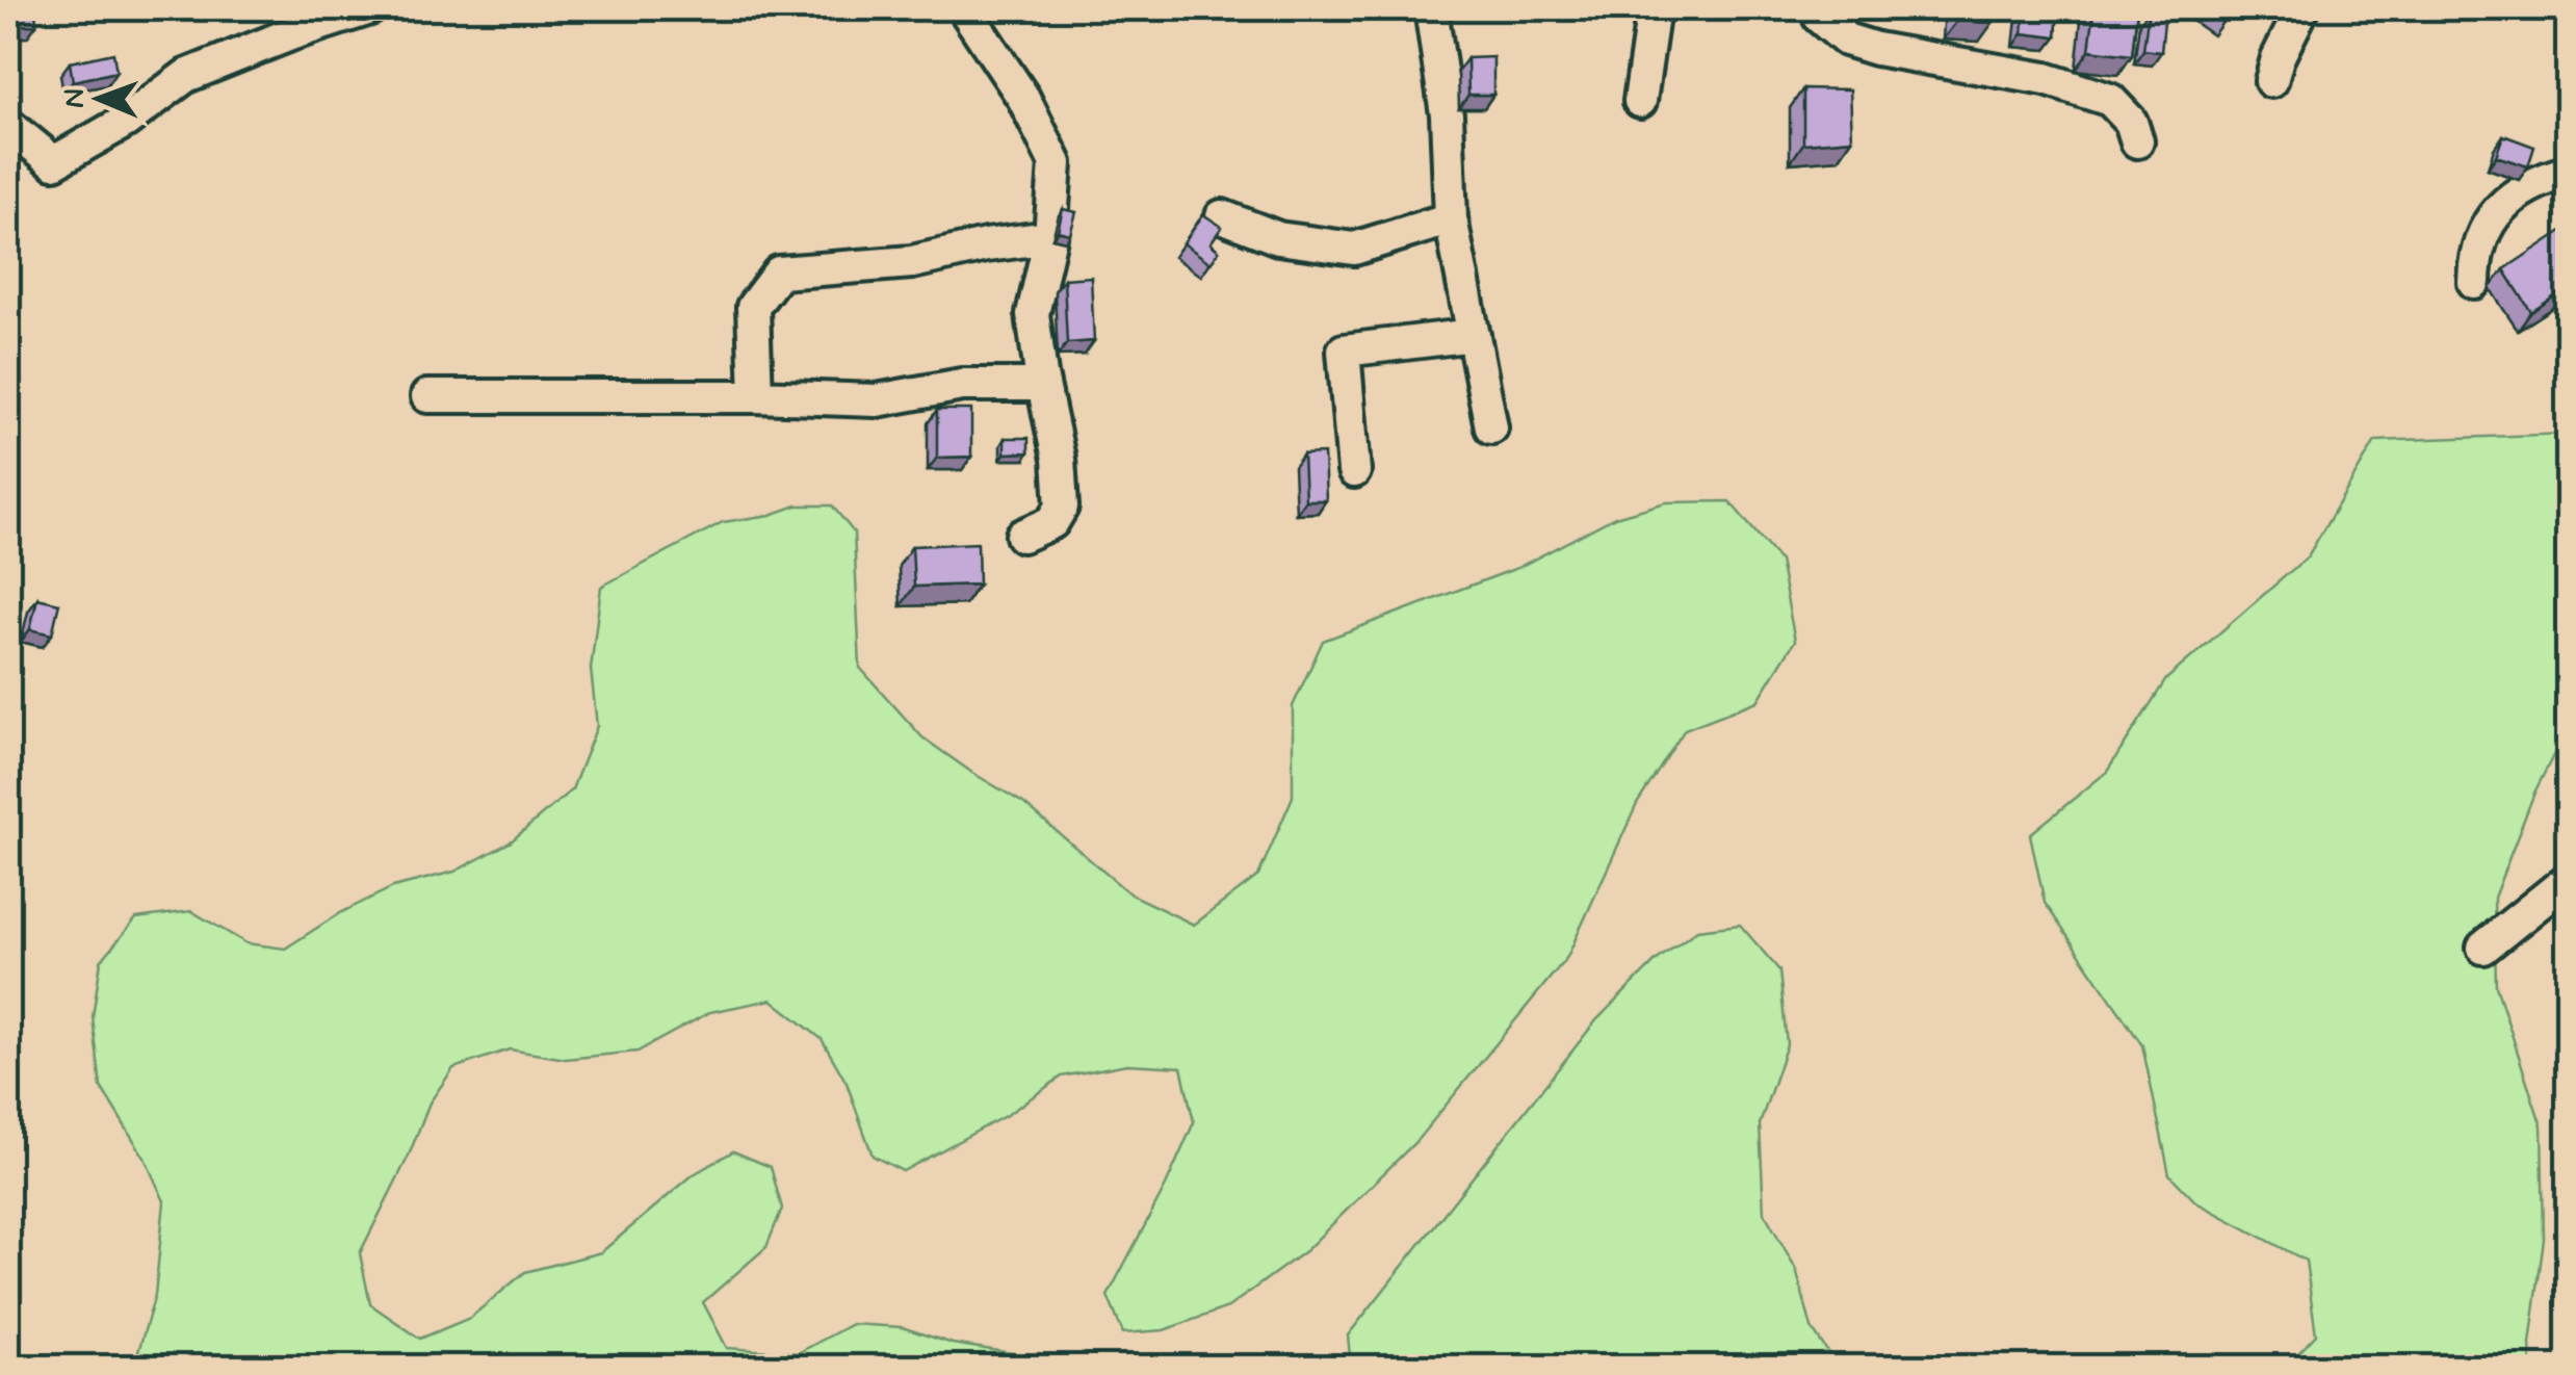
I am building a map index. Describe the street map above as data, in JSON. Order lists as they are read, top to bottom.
{
  "north": "left"
}
